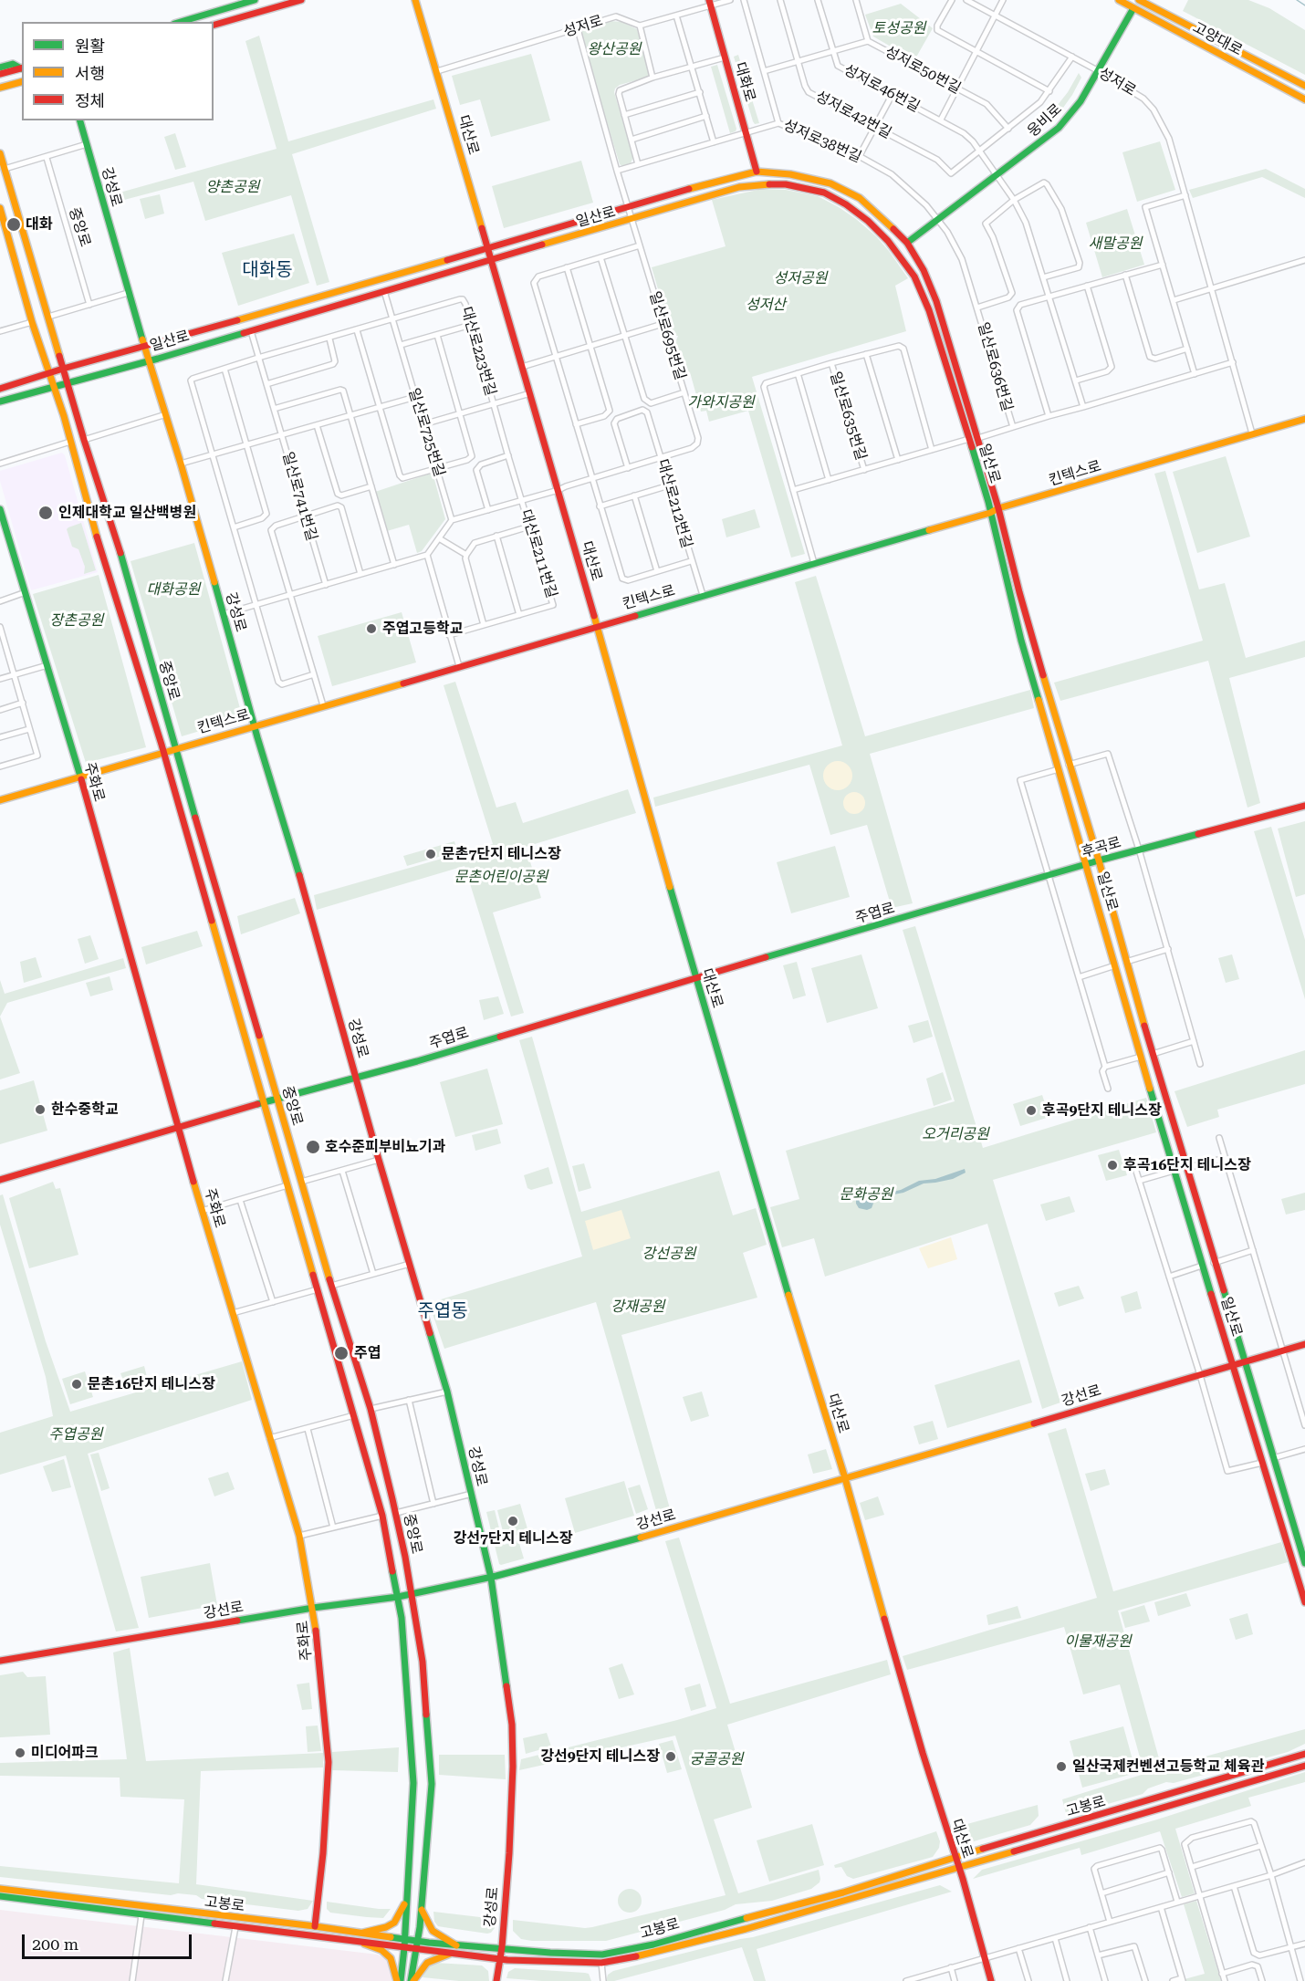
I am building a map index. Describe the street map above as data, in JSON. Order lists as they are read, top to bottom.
{
  "streets": {
    "main road": [
      "고양대로",
      "대화로",
      "웅비로",
      "대산로",
      "강성로",
      "일산로",
      "중앙로",
      "킨텍스로",
      "주화로",
      "후곡로",
      "주엽로",
      "강선로",
      "고봉로"
    ],
    "street": [
      "성저로",
      "성저로50번길",
      "성저로46번길",
      "성저로42번길",
      "성저로38번길",
      "일산로695번길",
      "대산로223번길",
      "일산로636번길",
      "일산로635번길",
      "일산로725번길",
      "일산로741번길",
      "대산로212번길",
      "대산로211번길"
    ]
  },
  "crossings": [
    ["성저로", "웅비로"],
    ["성저로", "대산로"],
    ["성저로", "일산로695번길"],
    ["성저로", "일산로636번길"],
    ["성저로", "킨텍스로"],
    ["고양대로", "웅비로"],
    ["대화로", "일산로"],
    ["성저로46번길", "성저로42번길"],
    ["성저로46번길", "웅비로"],
    ["웅비로", "성저로38번길"],
    ["웅비로", "일산로"],
    ["대산로", "일산로"],
    ["대산로", "일산로695번길"],
    ["대산로", "대산로223번길"],
    ["대산로", "킨텍스로"],
    ["대산로", "대산로211번길"],
    ["대산로", "주엽로"],
    ["대산로", "강선로"],
    ["대산로", "고봉로"],
    ["강성로", "일산로"],
    ["강성로", "킨텍스로"],
    ["강성로", "주엽로"],
    ["강성로", "강선로"],
    ["강성로", "고봉로"],
    ["일산로", "중앙로"],
    ["일산로", "일산로695번길"],
    ["일산로", "일산로636번길"],
    ["일산로", "일산로635번길"],
    ["일산로", "일산로725번길"],
    ["일산로", "킨텍스로"],
    ["일산로", "일산로741번길"],
    ["일산로", "후곡로"],
    ["일산로", "강선로"],
    ["중앙로", "킨텍스로"],
    ["중앙로", "주엽로"],
    ["중앙로", "강선로"],
    ["중앙로", "고봉로"],
    ["일산로695번길", "대산로212번길"],
    ["일산로695번길", "대산로211번길"],
    ["대산로223번길", "일산로725번길"],
    ["대산로223번길", "대산로211번길"],
    ["일산로725번길", "대산로211번길"],
    ["킨텍스로", "주화로"],
    ["주화로", "주엽로"],
    ["주화로", "강선로"],
    ["주화로", "고봉로"],
    ["후곡로", "주엽로"]
  ],
  "districts": ["대화동", "주엽동"],
  "parks": [
    "토성공원",
    "왕산공원",
    "양촌공원",
    "새말공원",
    "성저공원",
    "성저산",
    "가와지공원",
    "대화공원",
    "장촌공원",
    "문촌어린이공원",
    "오거리공원",
    "문화공원",
    "강선공원",
    "강재공원",
    "주엽공원",
    "이물재공원",
    "궁골공원"
  ],
  "places": [
    "대화",
    "인제대학교 일산백병원",
    "주엽고등학교",
    "문촌7단지 테니스장",
    "한수중학교",
    "후곡9단지 테니스장",
    "호수준피부비뇨기과",
    "후곡16단지 테니스장",
    "주엽",
    "문촌16단지 테니스장",
    "강선7단지 테니스장",
    "미디어파크",
    "강선9단지 테니스장",
    "일산국제컨벤션고등학교 체육관"
  ],
  "legend": ["원활", "서행", "정체"],
  "scale_bar": "200 m"
}
